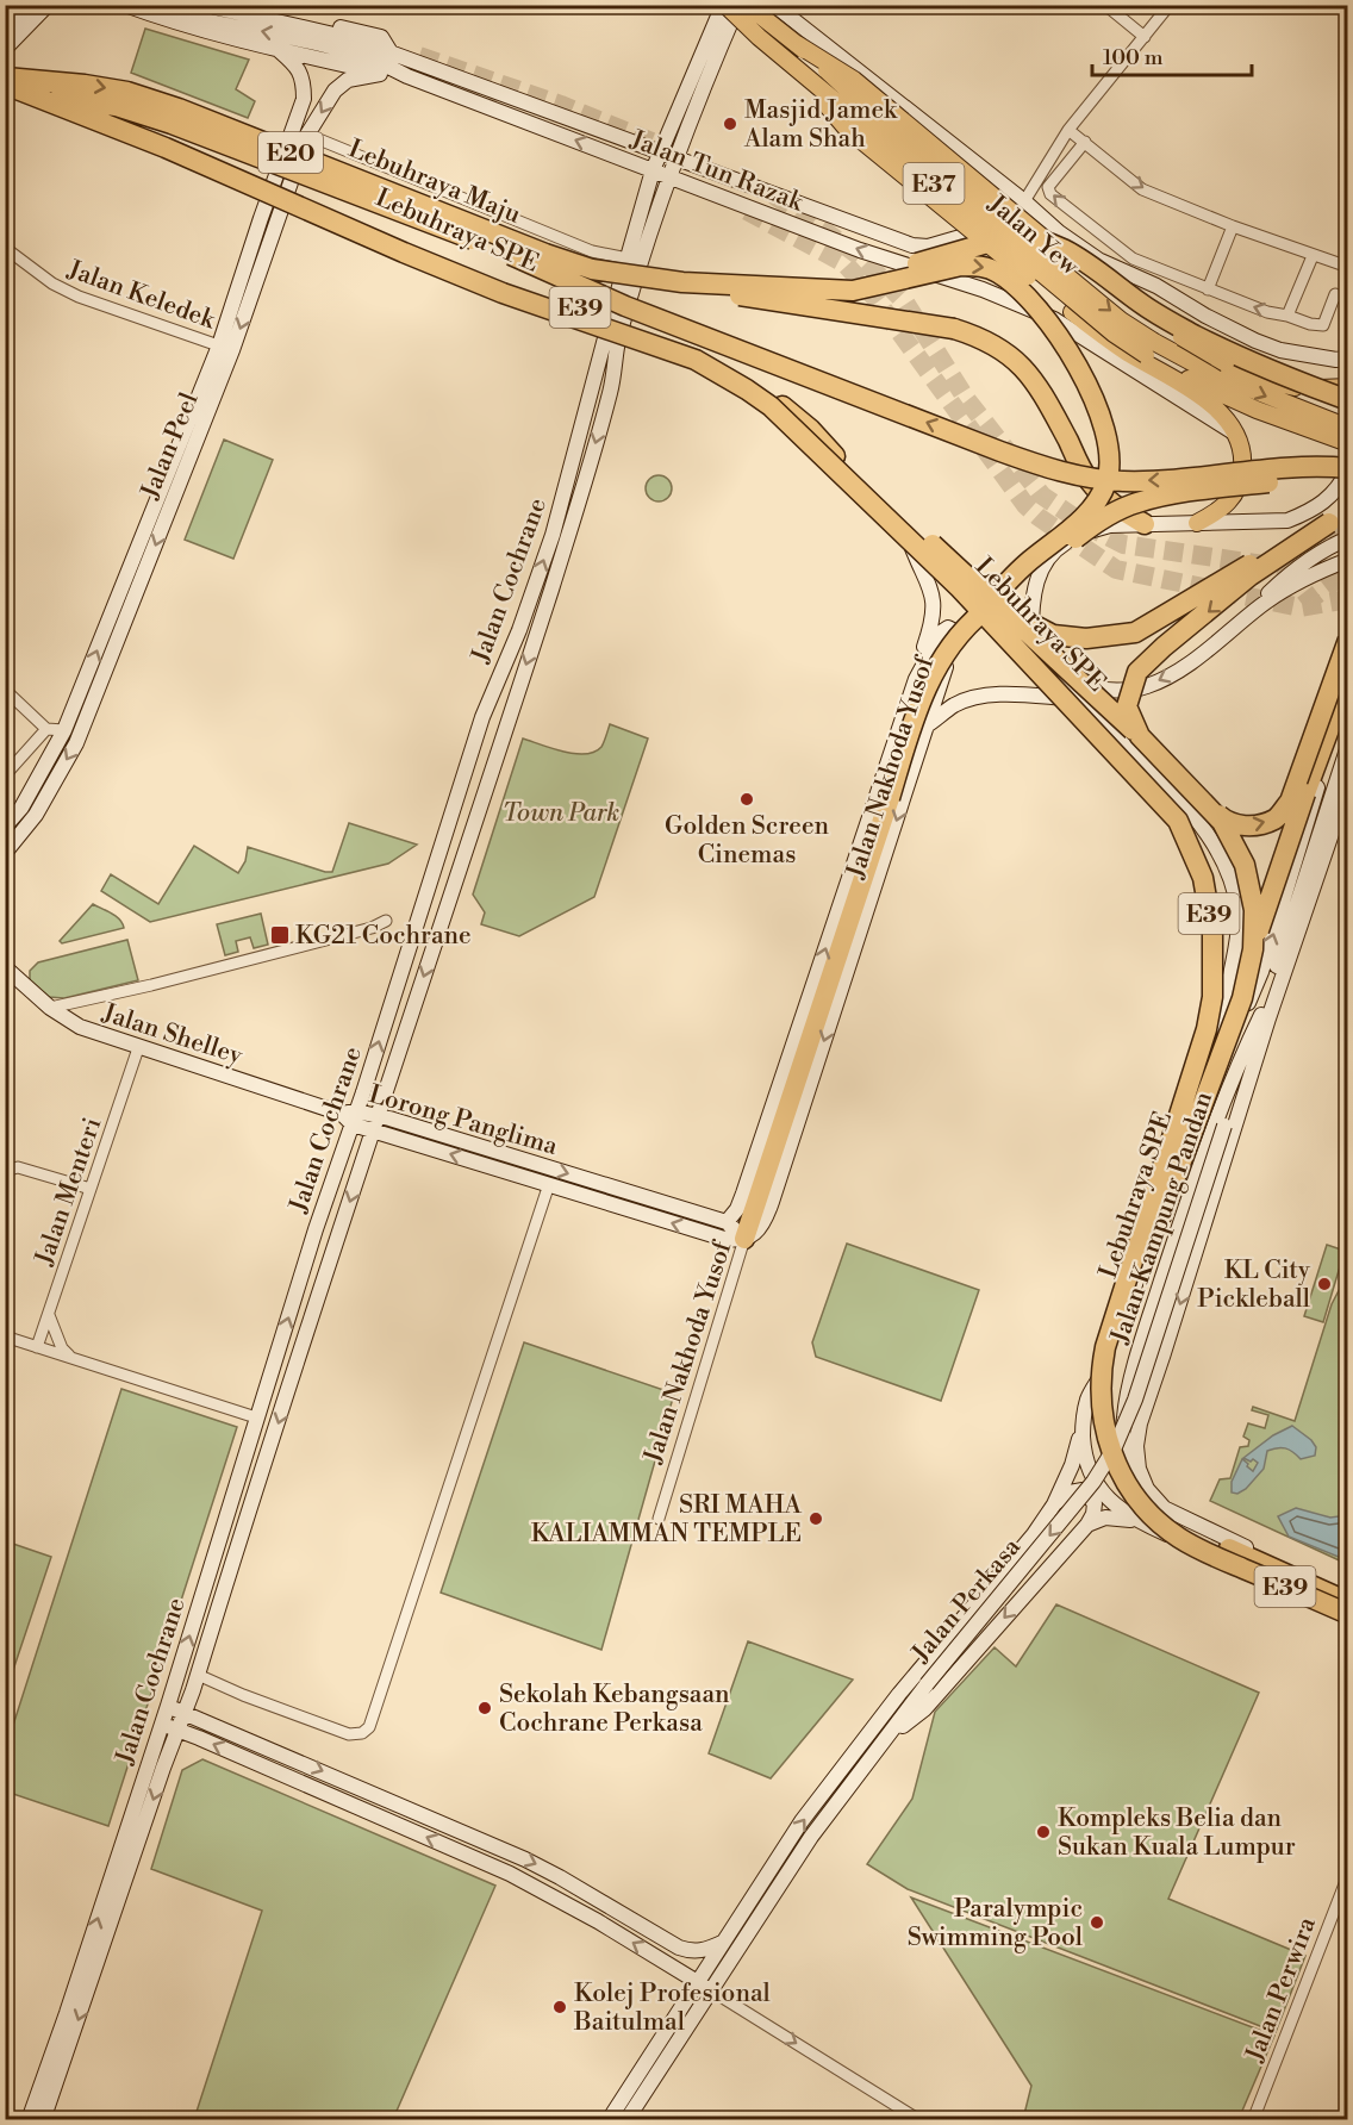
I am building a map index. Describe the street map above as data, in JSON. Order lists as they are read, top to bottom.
{
  "streets": {
    "highway": [
      "E20",
      "Lebuhraya Maju",
      "Lebuhraya SPE",
      "E39"
    ],
    "main road": ["E37", "Jalan Yew"],
    "street": [
      "Jalan Tun Razak",
      "Jalan Keledek",
      "Jalan Peel",
      "Jalan Cochrane",
      "Jalan Nakhoda Yusof",
      "Jalan Shelley",
      "Lorong Panglima",
      "Jalan Menteri",
      "Jalan Kampung Pandan",
      "Jalan Perkasa",
      "Jalan Perwira"
    ]
  },
  "crossings": [
    ["Jalan Tun Razak", "Jalan Peel"],
    ["Jalan Tun Razak", "Jalan Cochrane"],
    ["Lebuhraya Maju", "Lebuhraya SPE"],
    ["Lebuhraya SPE", "Jalan Kampung Pandan"],
    ["Jalan Yew", "Jalan Cochrane"],
    ["Jalan Keledek", "Jalan Peel"],
    ["Jalan Cochrane", "Jalan Shelley"],
    ["Jalan Cochrane", "Lorong Panglima"],
    ["Jalan Nakhoda Yusof", "Lorong Panglima"],
    ["Jalan Shelley", "Lorong Panglima"],
    ["Jalan Shelley", "Jalan Menteri"],
    ["Jalan Kampung Pandan", "Jalan Perkasa"]
  ],
  "parks": ["Town Park"],
  "places": {
    "other": [
      "Masjid Jamek Alam Shah",
      "Golden Screen Cinemas",
      "KL City Pickleball",
      "SRI MAHA KALIAMMAN TEMPLE",
      "Sekolah Kebangsaan Cochrane Perkasa",
      "Kompleks Belia dan Sukan Kuala Lumpur",
      "Paralympic Swimming Pool",
      "Kolej Profesional Baitulmal"
    ],
    "transit": ["KG21 Cochrane"]
  },
  "scale_bar": "100 m"
}
